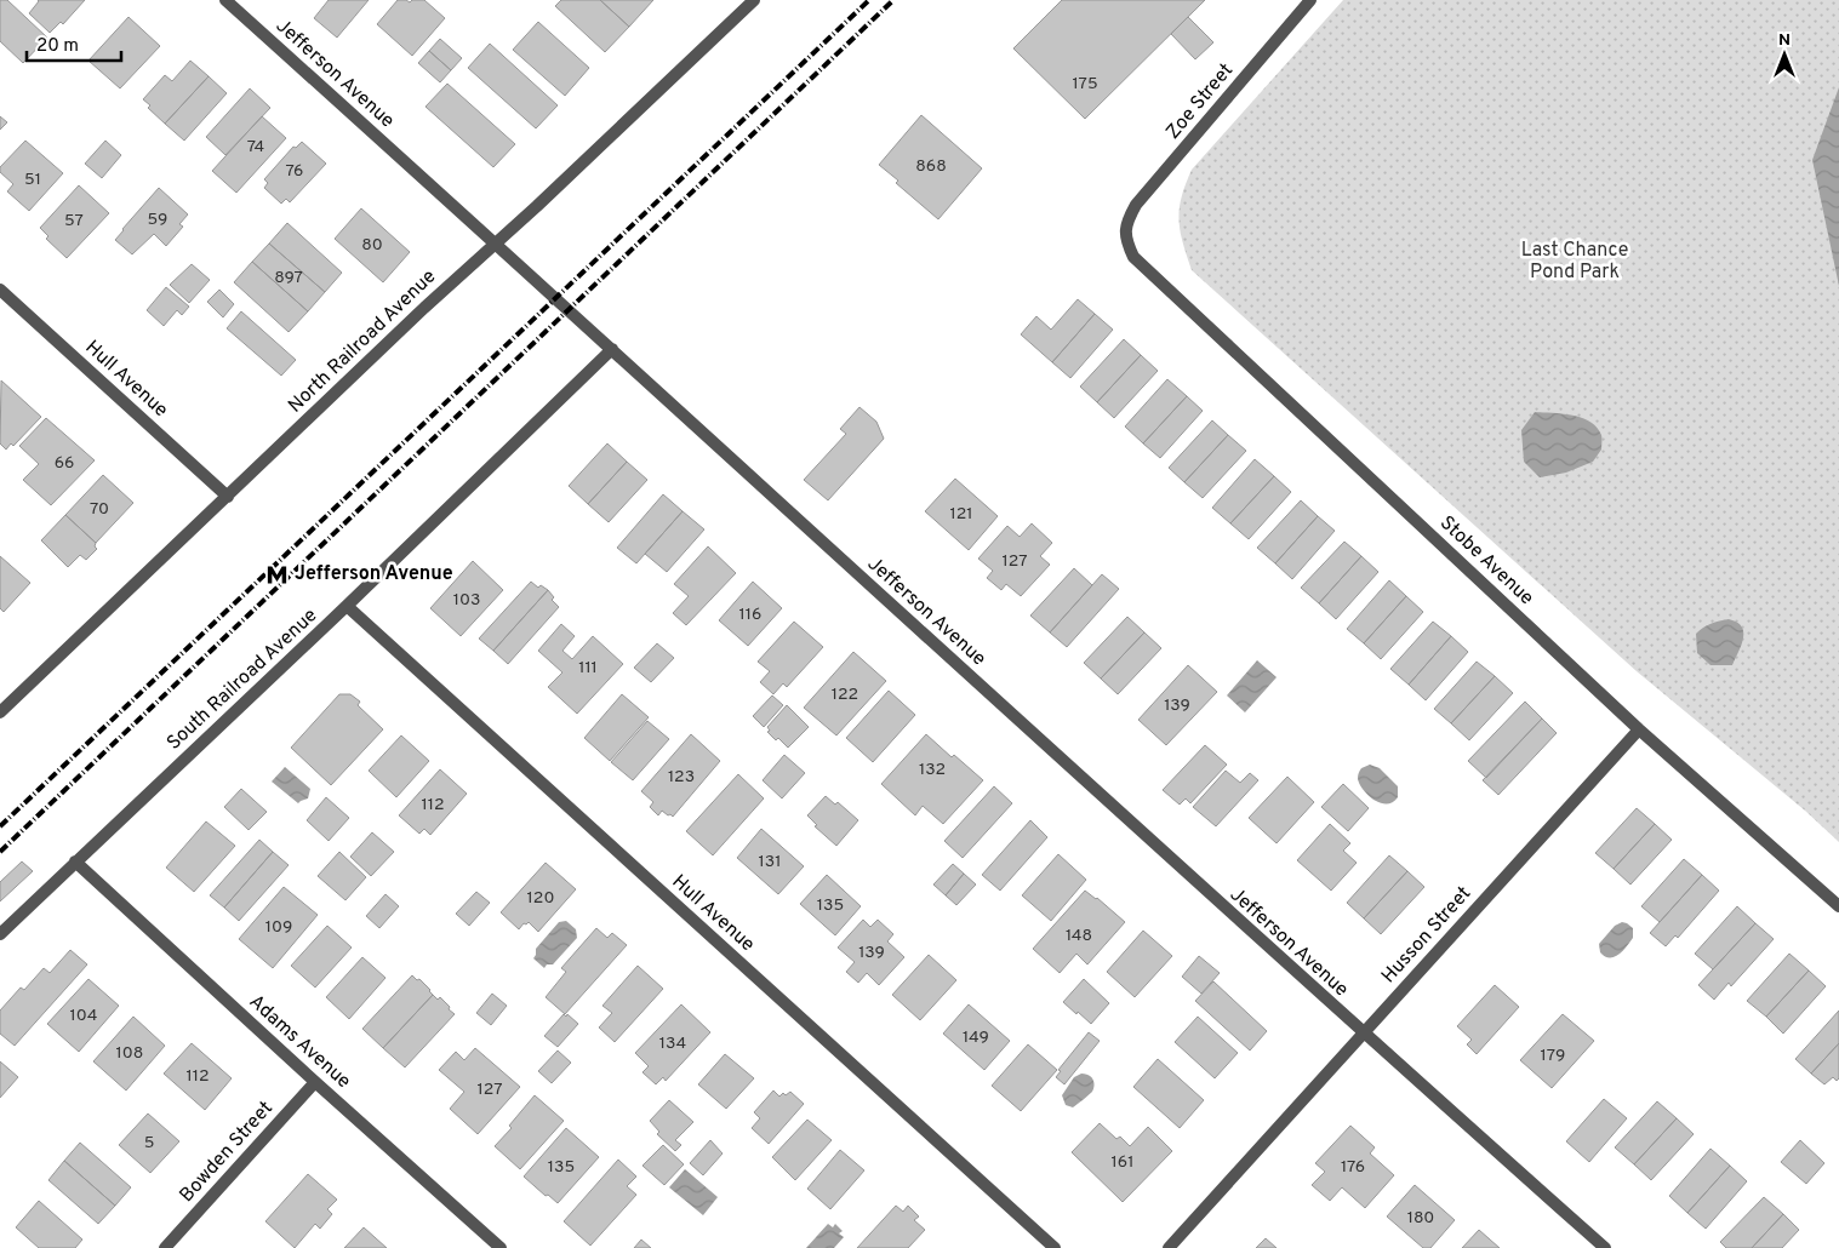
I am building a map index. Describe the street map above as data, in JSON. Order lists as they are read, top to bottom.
{
  "streets": {
    "street": [
      "Jefferson Avenue",
      "Zoe Street",
      "North Railroad Avenue",
      "Hull Avenue",
      "Stobe Avenue",
      "South Railroad Avenue",
      "Husson Street",
      "Adams Avenue",
      "Bowden Street"
    ]
  },
  "crossings": [
    ["Jefferson Avenue", "North Railroad Avenue"],
    ["Jefferson Avenue", "South Railroad Avenue"],
    ["Jefferson Avenue", "Husson Street"],
    ["Zoe Street", "Stobe Avenue"],
    ["North Railroad Avenue", "Hull Avenue"],
    ["Hull Avenue", "South Railroad Avenue"],
    ["Stobe Avenue", "Husson Street"],
    ["South Railroad Avenue", "Adams Avenue"],
    ["Adams Avenue", "Bowden Street"]
  ],
  "parks": ["Last Chance Pond Park"],
  "places": {
    "metro station": ["Jefferson Avenue"]
  },
  "house_numbers": [
    "175",
    "74",
    "868",
    "76",
    "51",
    "59",
    "57",
    "80",
    "897",
    "66",
    "70",
    "121",
    "127",
    "103",
    "116",
    "111",
    "122",
    "139",
    "132",
    "123",
    "112",
    "131",
    "120",
    "135",
    "109",
    "148",
    "139",
    "104",
    "149",
    "134",
    "108",
    "179",
    "112",
    "127",
    "5",
    "161",
    "135",
    "176",
    "180"
  ],
  "scale_bar": "20 m",
  "north": "top"
}
